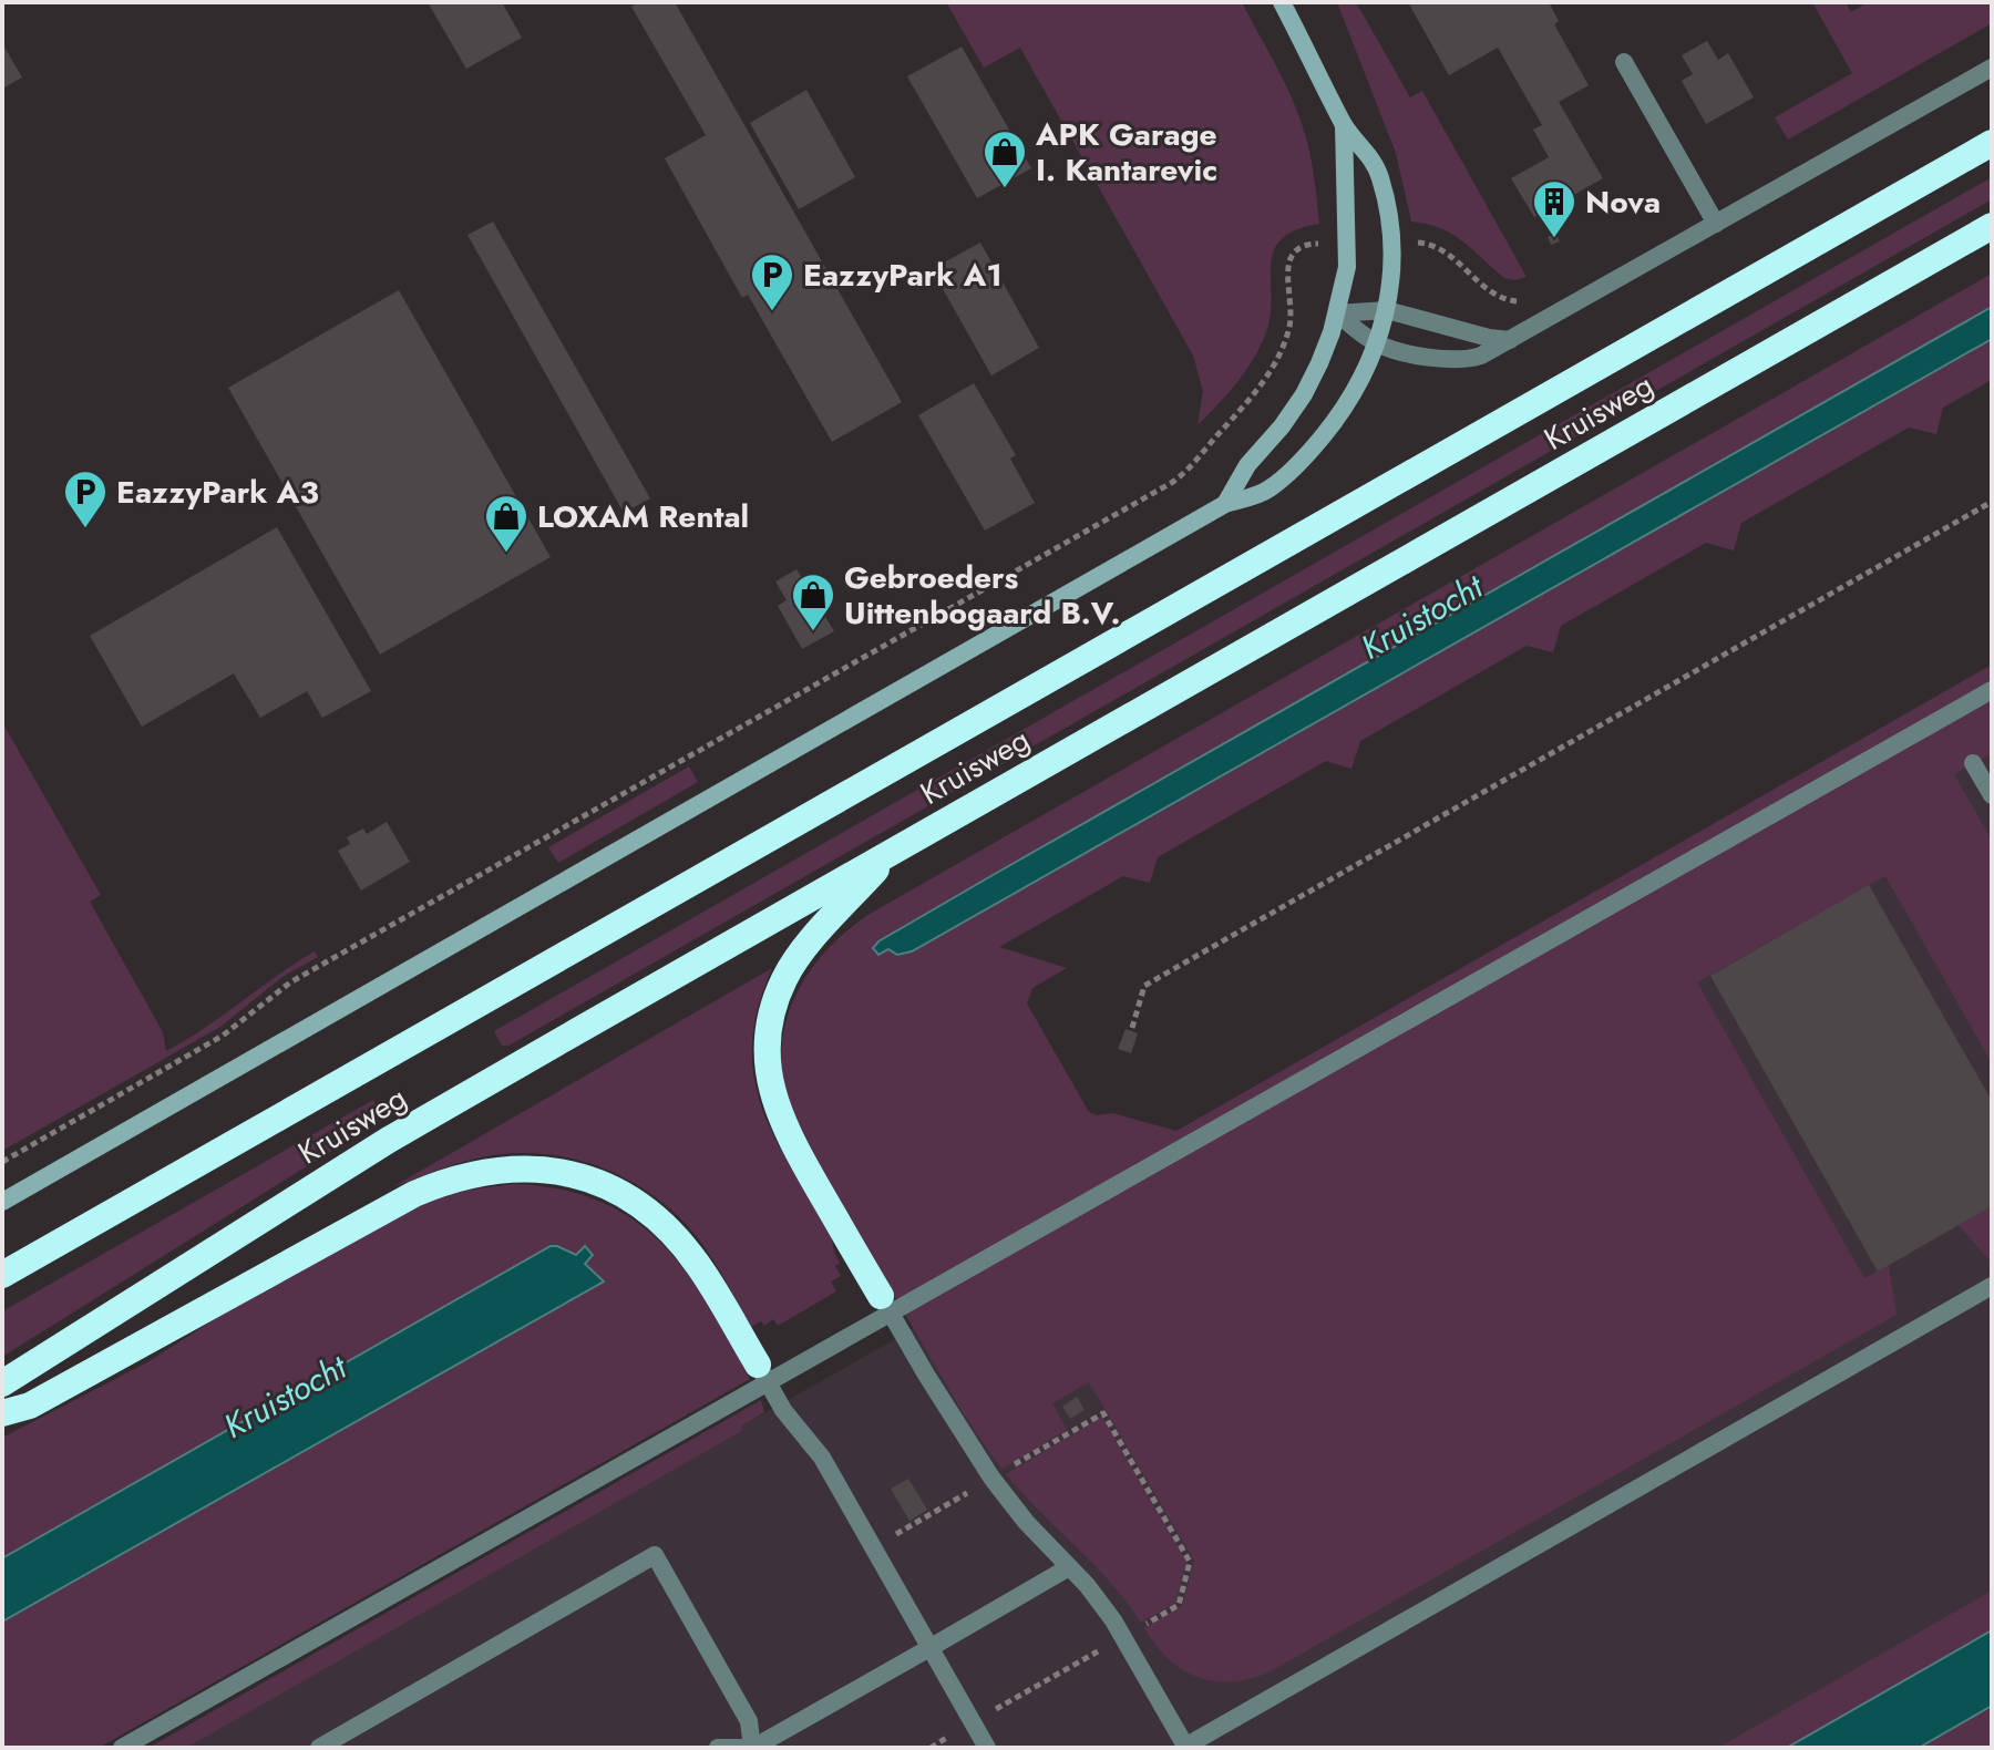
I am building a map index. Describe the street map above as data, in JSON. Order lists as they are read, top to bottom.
{
  "streets": {
    "highway": ["Kruisweg"]
  },
  "water": ["Kruistocht"],
  "places": {
    "shop": ["APK Garage I. Kantarevic", "LOXAM Rental", "Gebroeders Uittenbogaard B.V."],
    "building": ["Nova"],
    "parking": ["EazzyPark A1", "EazzyPark A3"]
  }
}
